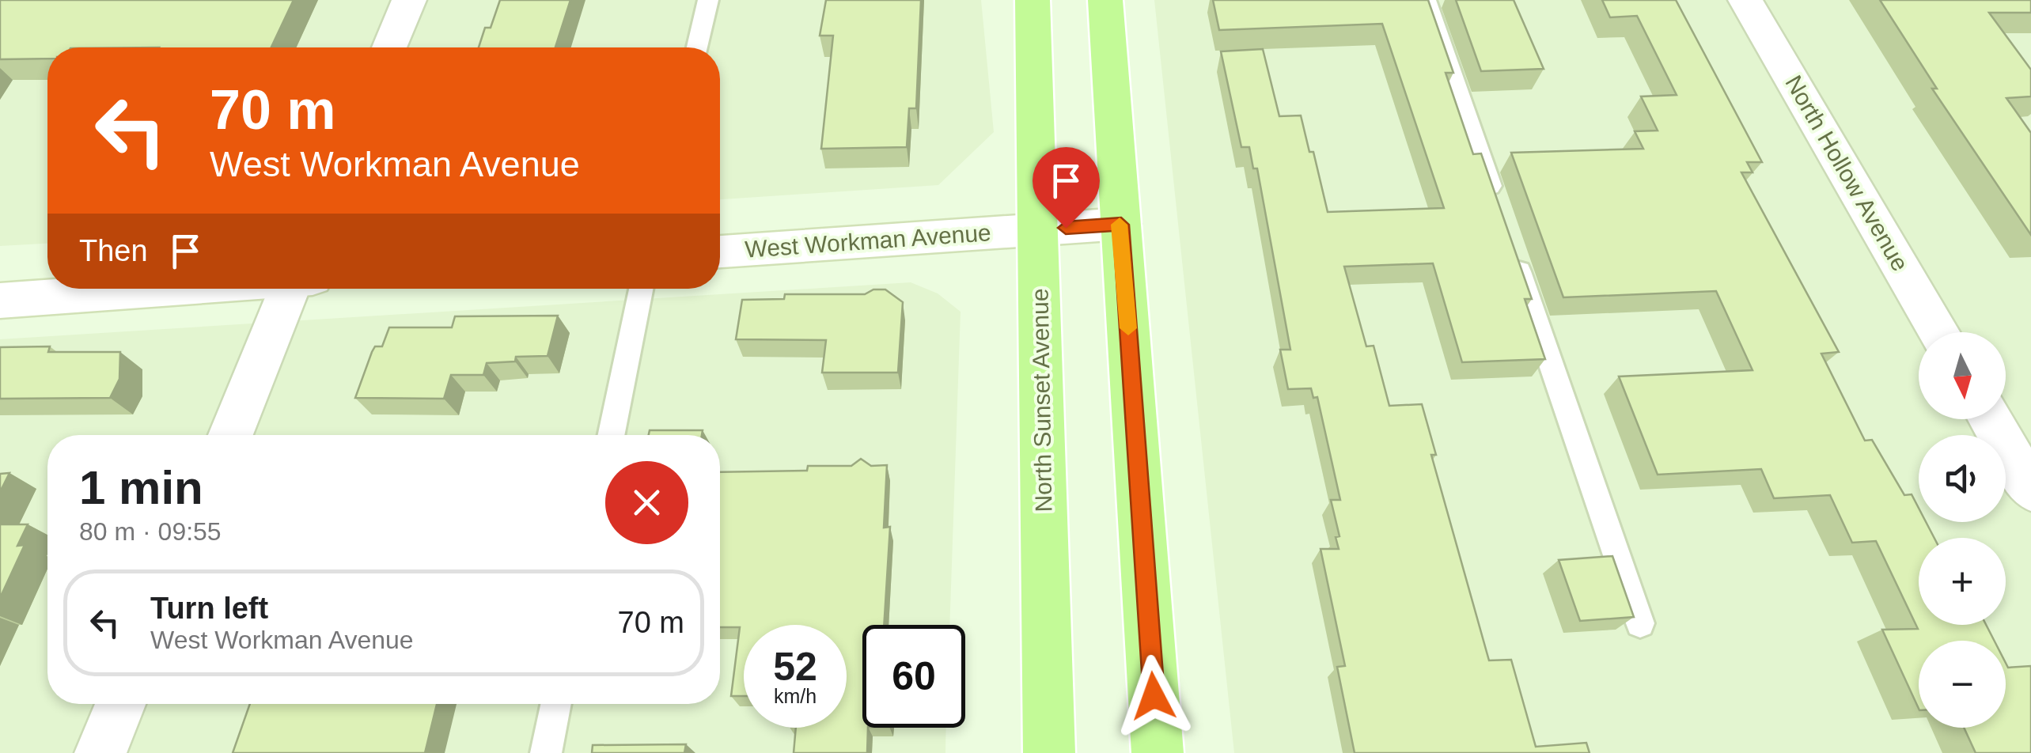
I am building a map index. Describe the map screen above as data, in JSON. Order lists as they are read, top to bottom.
{
  "streets": {
    "main road": ["North Sunset Avenue"],
    "street": ["North Hollow Avenue", "West Workman Avenue"]
  },
  "crossings": [
    ["West Workman Avenue", "North Sunset Avenue"]
  ],
  "north": "bottom",
  "page": {
    "turn": ["70 m", "West Workman Avenue"],
    "then": "Then",
    "map_buttons": ["+", "−"],
    "heading": ["1 min", "80 m · 09:55"],
    "list": [
      {
        "name": "Turn left",
        "note": "West Workman Avenue",
        "value": "70 m"
      }
    ],
    "speed": "52 km/h",
    "limit": "60"
  }
}
